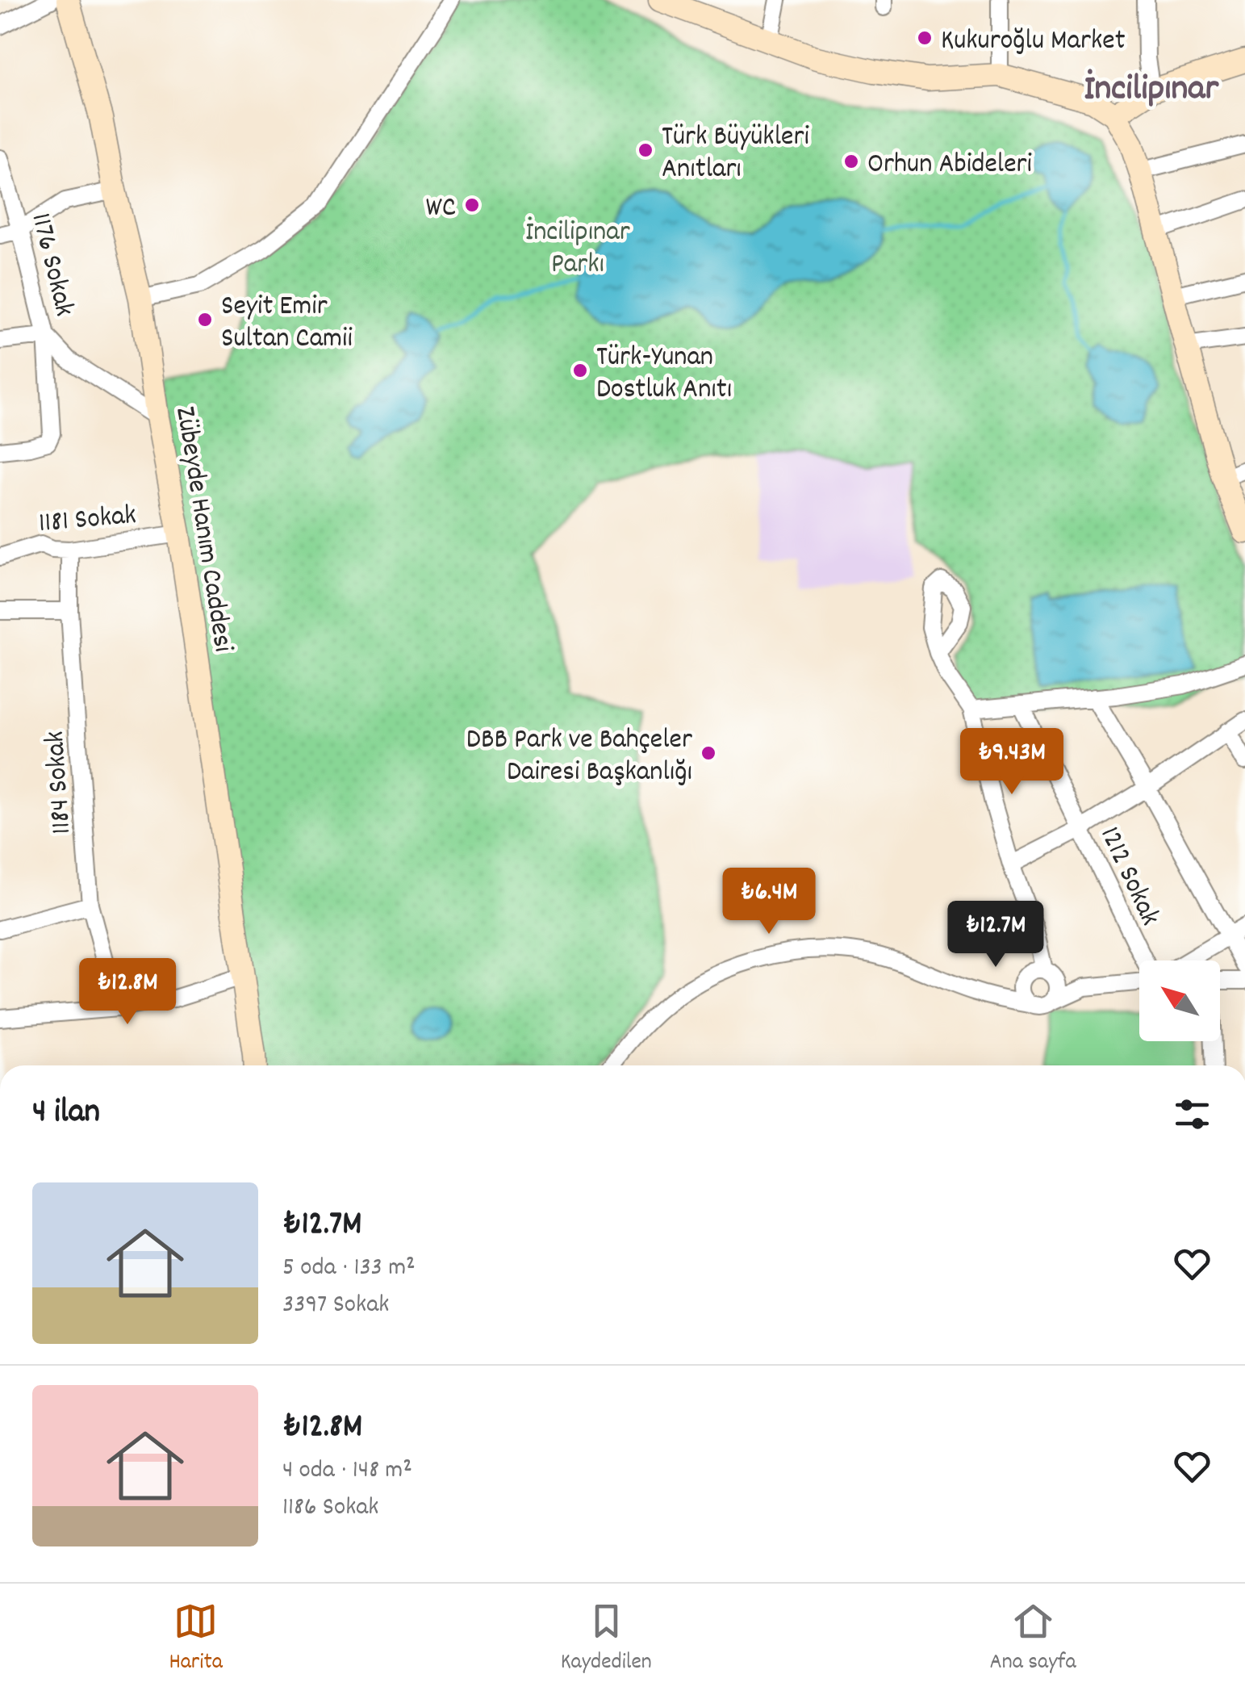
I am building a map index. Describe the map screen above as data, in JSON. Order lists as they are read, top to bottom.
{
  "streets": {
    "main road": ["Zübeyde Hanım Caddesi"],
    "street": [
      "1176 Sokak",
      "1181 Sokak",
      "1184 Sokak",
      "1212 Sokak"
    ]
  },
  "crossings": [
    ["1181 Sokak", "Zübeyde Hanım Caddesi"],
    ["1181 Sokak", "1184 Sokak"]
  ],
  "districts": ["İncilipınar"],
  "parks": ["İncilipınar Parkı"],
  "places": [
    "Kukuroğlu Market",
    "Türk Büyükleri Anıtları",
    "Orhun Abideleri",
    "WC",
    "Seyit Emir Sultan Camii",
    "Türk-Yunan Dostluk Anıtı",
    "DBB Park ve Bahçeler Dairesi Başkanlığı"
  ],
  "north": "top left",
  "page": {
    "price": [
      "₺9.43M",
      "₺6.4M",
      "₺12.7M",
      "₺12.8M"
    ],
    "heading": "4 ilan",
    "list": [
      {
        "name": "₺12.7M",
        "note": "5 oda · 133 m² · 3397 Sokak"
      },
      {
        "name": "₺12.8M",
        "note": "4 oda · 148 m² · 1186 Sokak"
      }
    ],
    "tabs": ["Harita", "Kaydedilen", "Ana sayfa"]
  }
}
